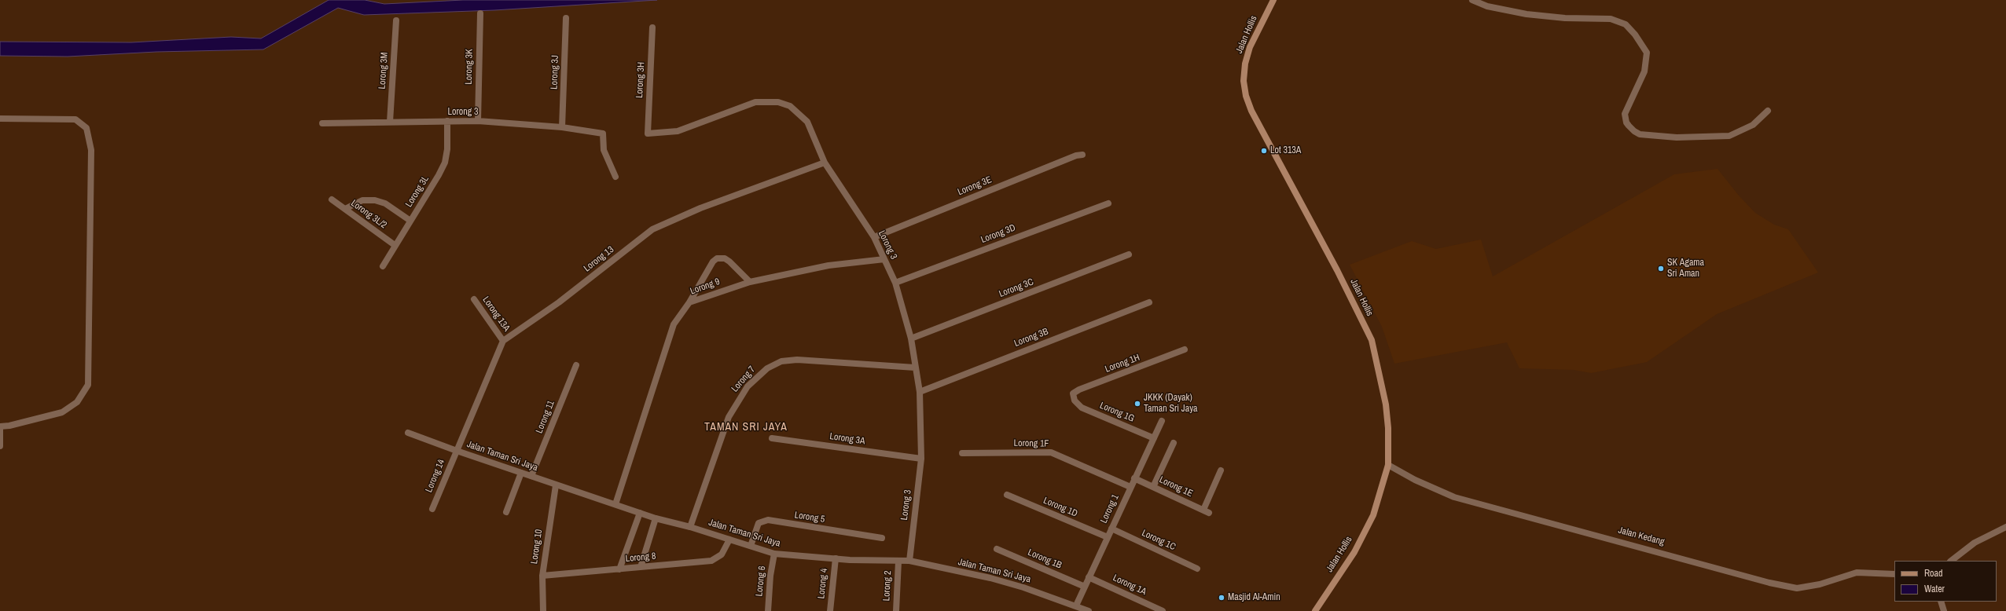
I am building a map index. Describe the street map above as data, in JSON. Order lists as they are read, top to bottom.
{
  "streets": {
    "main road": ["Jalan Hollis"],
    "street": [
      "Lorong 3K",
      "Lorong 3M",
      "Lorong 3J",
      "Lorong 3H",
      "Lorong 3",
      "Lorong 3E",
      "Lorong 3L",
      "Lorong 3L/2",
      "Lorong 3D",
      "Lorong 13",
      "Lorong 9",
      "Lorong 3C",
      "Lorong 13A",
      "Lorong 3B",
      "Lorong 1H",
      "Lorong 7",
      "Lorong 1G",
      "Lorong 11",
      "Lorong 3A",
      "Lorong 1F",
      "Jalan Taman Sri Jaya",
      "Lorong 14",
      "Lorong 1E",
      "Lorong 1D",
      "Lorong 1",
      "Lorong 5",
      "Jalan Kedang",
      "Lorong 1C",
      "Lorong 10",
      "Lorong 8",
      "Lorong 1B",
      "Lorong 6",
      "Lorong 4",
      "Lorong 1A",
      "Lorong 2"
    ]
  },
  "crossings": [
    ["Jalan Hollis", "Jalan Kedang"],
    ["Lorong 3K", "Lorong 3"],
    ["Lorong 3M", "Lorong 3"],
    ["Lorong 3J", "Lorong 3"],
    ["Lorong 3H", "Lorong 3"],
    ["Lorong 3", "Lorong 3E"],
    ["Lorong 3", "Lorong 3L"],
    ["Lorong 3", "Lorong 3D"],
    ["Lorong 3", "Lorong 13"],
    ["Lorong 3", "Lorong 9"],
    ["Lorong 3", "Lorong 3C"],
    ["Lorong 3", "Lorong 3B"],
    ["Lorong 3", "Lorong 7"],
    ["Lorong 3", "Lorong 3A"],
    ["Lorong 3", "Jalan Taman Sri Jaya"],
    ["Lorong 3L", "Lorong 3L/2"],
    ["Lorong 13", "Lorong 13A"],
    ["Lorong 9", "Jalan Taman Sri Jaya"],
    ["Lorong 1H", "Lorong 1G"],
    ["Lorong 7", "Jalan Taman Sri Jaya"],
    ["Lorong 1G", "Lorong 1"],
    ["Lorong 11", "Jalan Taman Sri Jaya"],
    ["Lorong 1F", "Lorong 1"],
    ["Jalan Taman Sri Jaya", "Lorong 14"],
    ["Jalan Taman Sri Jaya", "Lorong 1"],
    ["Jalan Taman Sri Jaya", "Lorong 5"],
    ["Jalan Taman Sri Jaya", "Lorong 10"],
    ["Jalan Taman Sri Jaya", "Lorong 8"],
    ["Jalan Taman Sri Jaya", "Lorong 6"],
    ["Jalan Taman Sri Jaya", "Lorong 4"],
    ["Jalan Taman Sri Jaya", "Lorong 2"],
    ["Lorong 1E", "Lorong 1"],
    ["Lorong 1D", "Lorong 1"],
    ["Lorong 1", "Lorong 1C"],
    ["Lorong 1", "Lorong 1B"],
    ["Lorong 1", "Lorong 1A"],
    ["Lorong 10", "Lorong 8"]
  ],
  "districts": ["TAMAN SRI JAYA"],
  "places": [
    "Lot 313A",
    "SK Agama Sri Aman",
    "JKKK (Dayak) Taman Sri Jaya",
    "Masjid Al-Amin"
  ],
  "legend": ["Road", "Water"]
}
